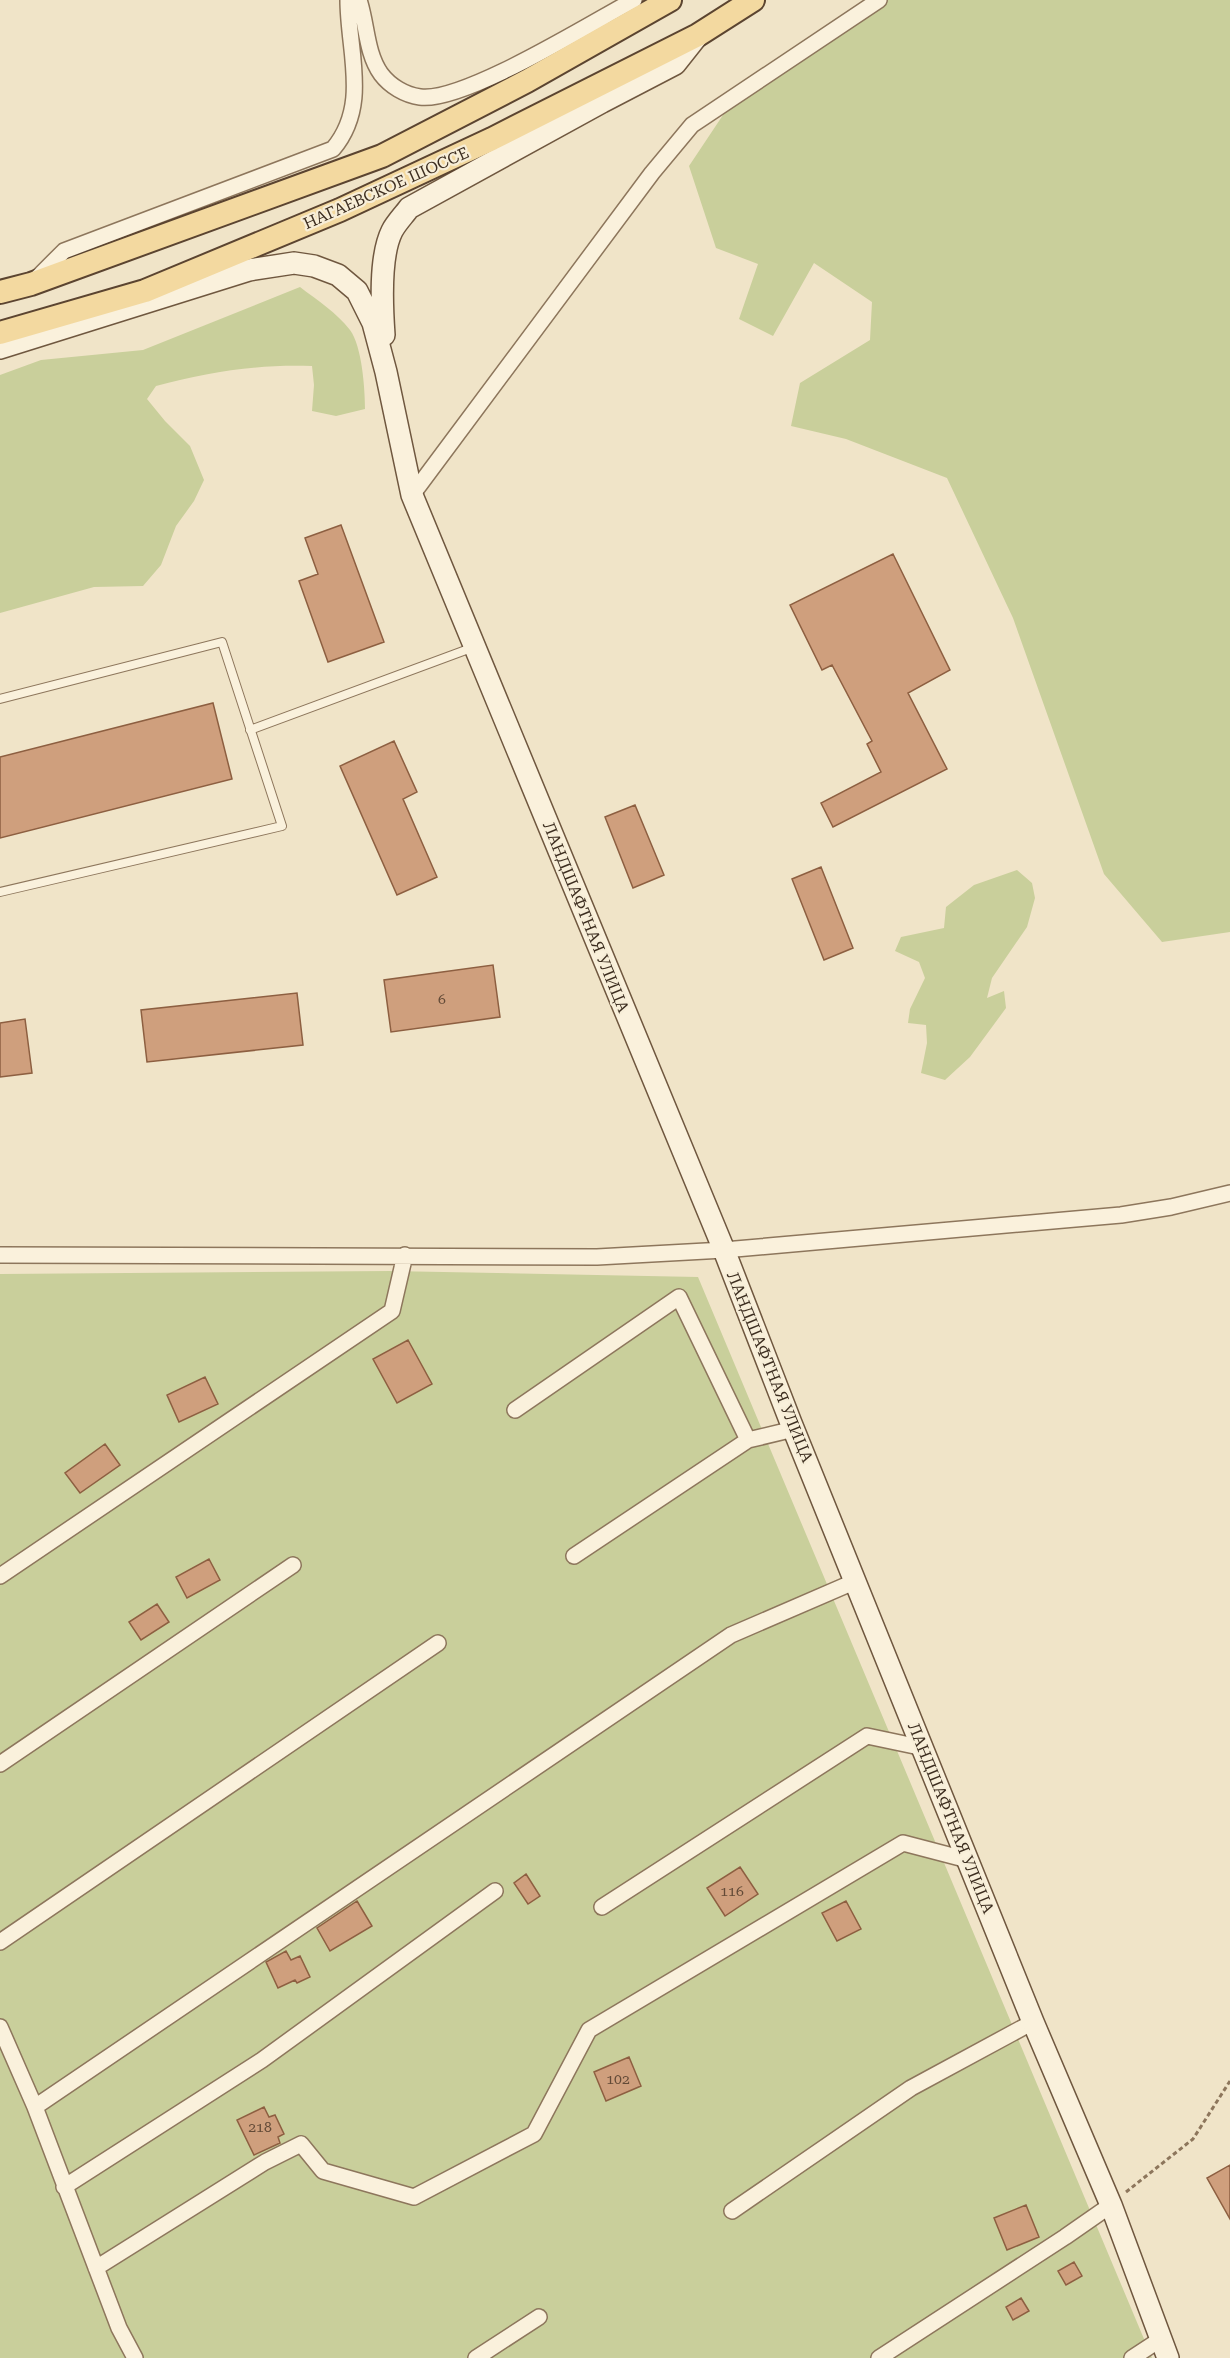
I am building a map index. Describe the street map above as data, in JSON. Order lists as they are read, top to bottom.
{
  "streets": {
    "main road": ["НАГАЕВСКОЕ ШОССЕ"],
    "street": ["ЛАНДШАФТНАЯ УЛИЦА"]
  },
  "house_numbers": [
    "6",
    "116",
    "102",
    "218"
  ]
}
